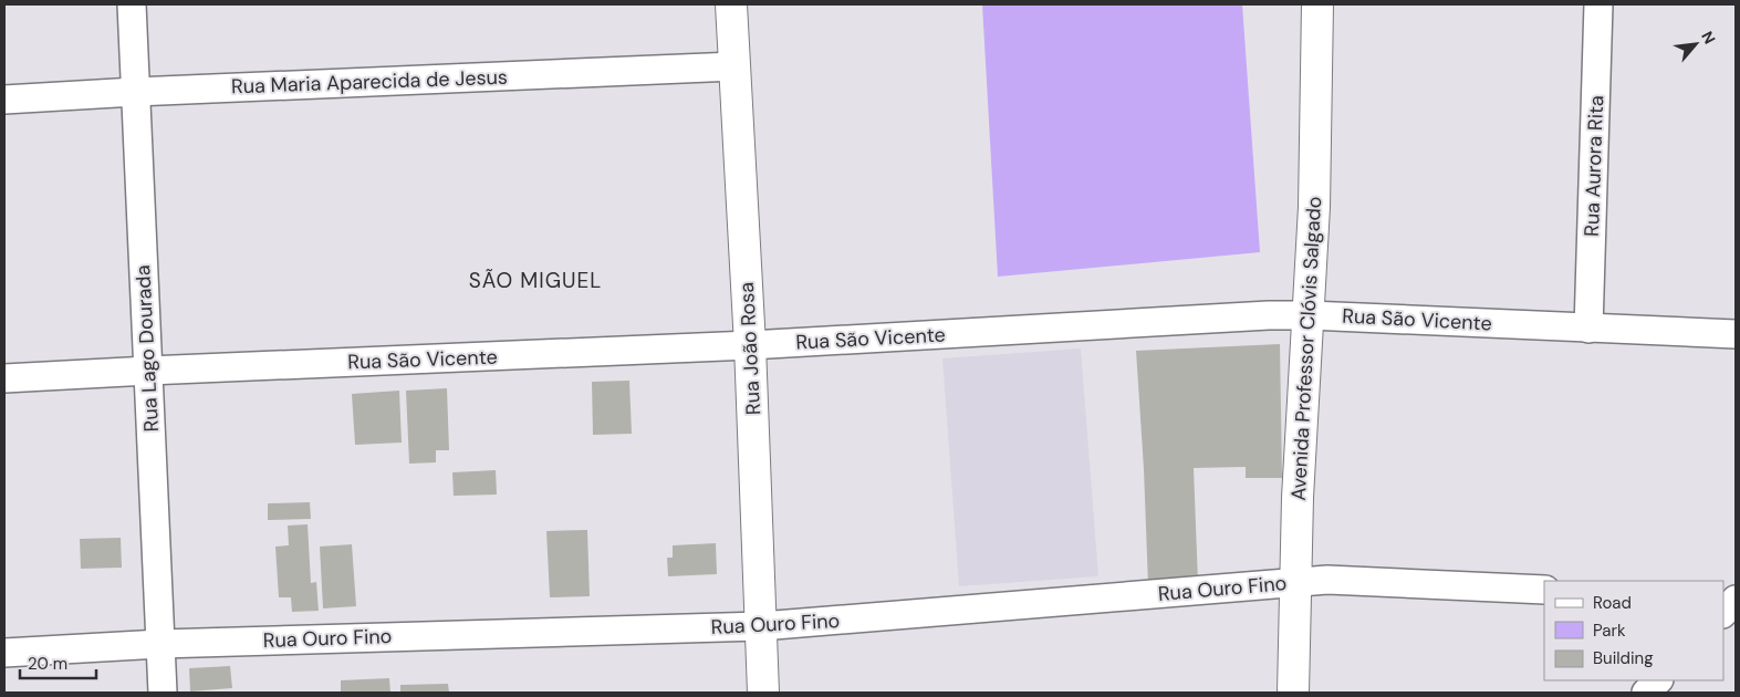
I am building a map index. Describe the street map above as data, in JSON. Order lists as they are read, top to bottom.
{
  "streets": {
    "main road": ["Rua João Rosa", "Avenida Professor Clóvis Salgado"],
    "street": [
      "Rua Maria Aparecida de Jesus",
      "Rua Aurora Rita",
      "Rua São Vicente",
      "Rua Lago Dourada",
      "Rua Ouro Fino"
    ]
  },
  "crossings": [
    ["Rua Maria Aparecida de Jesus", "Rua Lago Dourada"],
    ["Rua Maria Aparecida de Jesus", "Rua João Rosa"],
    ["Rua Aurora Rita", "Rua São Vicente"],
    ["Rua São Vicente", "Rua Lago Dourada"],
    ["Rua São Vicente", "Rua João Rosa"],
    ["Rua São Vicente", "Avenida Professor Clóvis Salgado"],
    ["Rua Lago Dourada", "Rua Ouro Fino"],
    ["Rua João Rosa", "Rua Ouro Fino"],
    ["Avenida Professor Clóvis Salgado", "Rua Ouro Fino"]
  ],
  "districts": ["SÃO MIGUEL"],
  "legend": ["Road", "Park", "Building"],
  "scale_bar": "20 m",
  "north": "top right"
}
